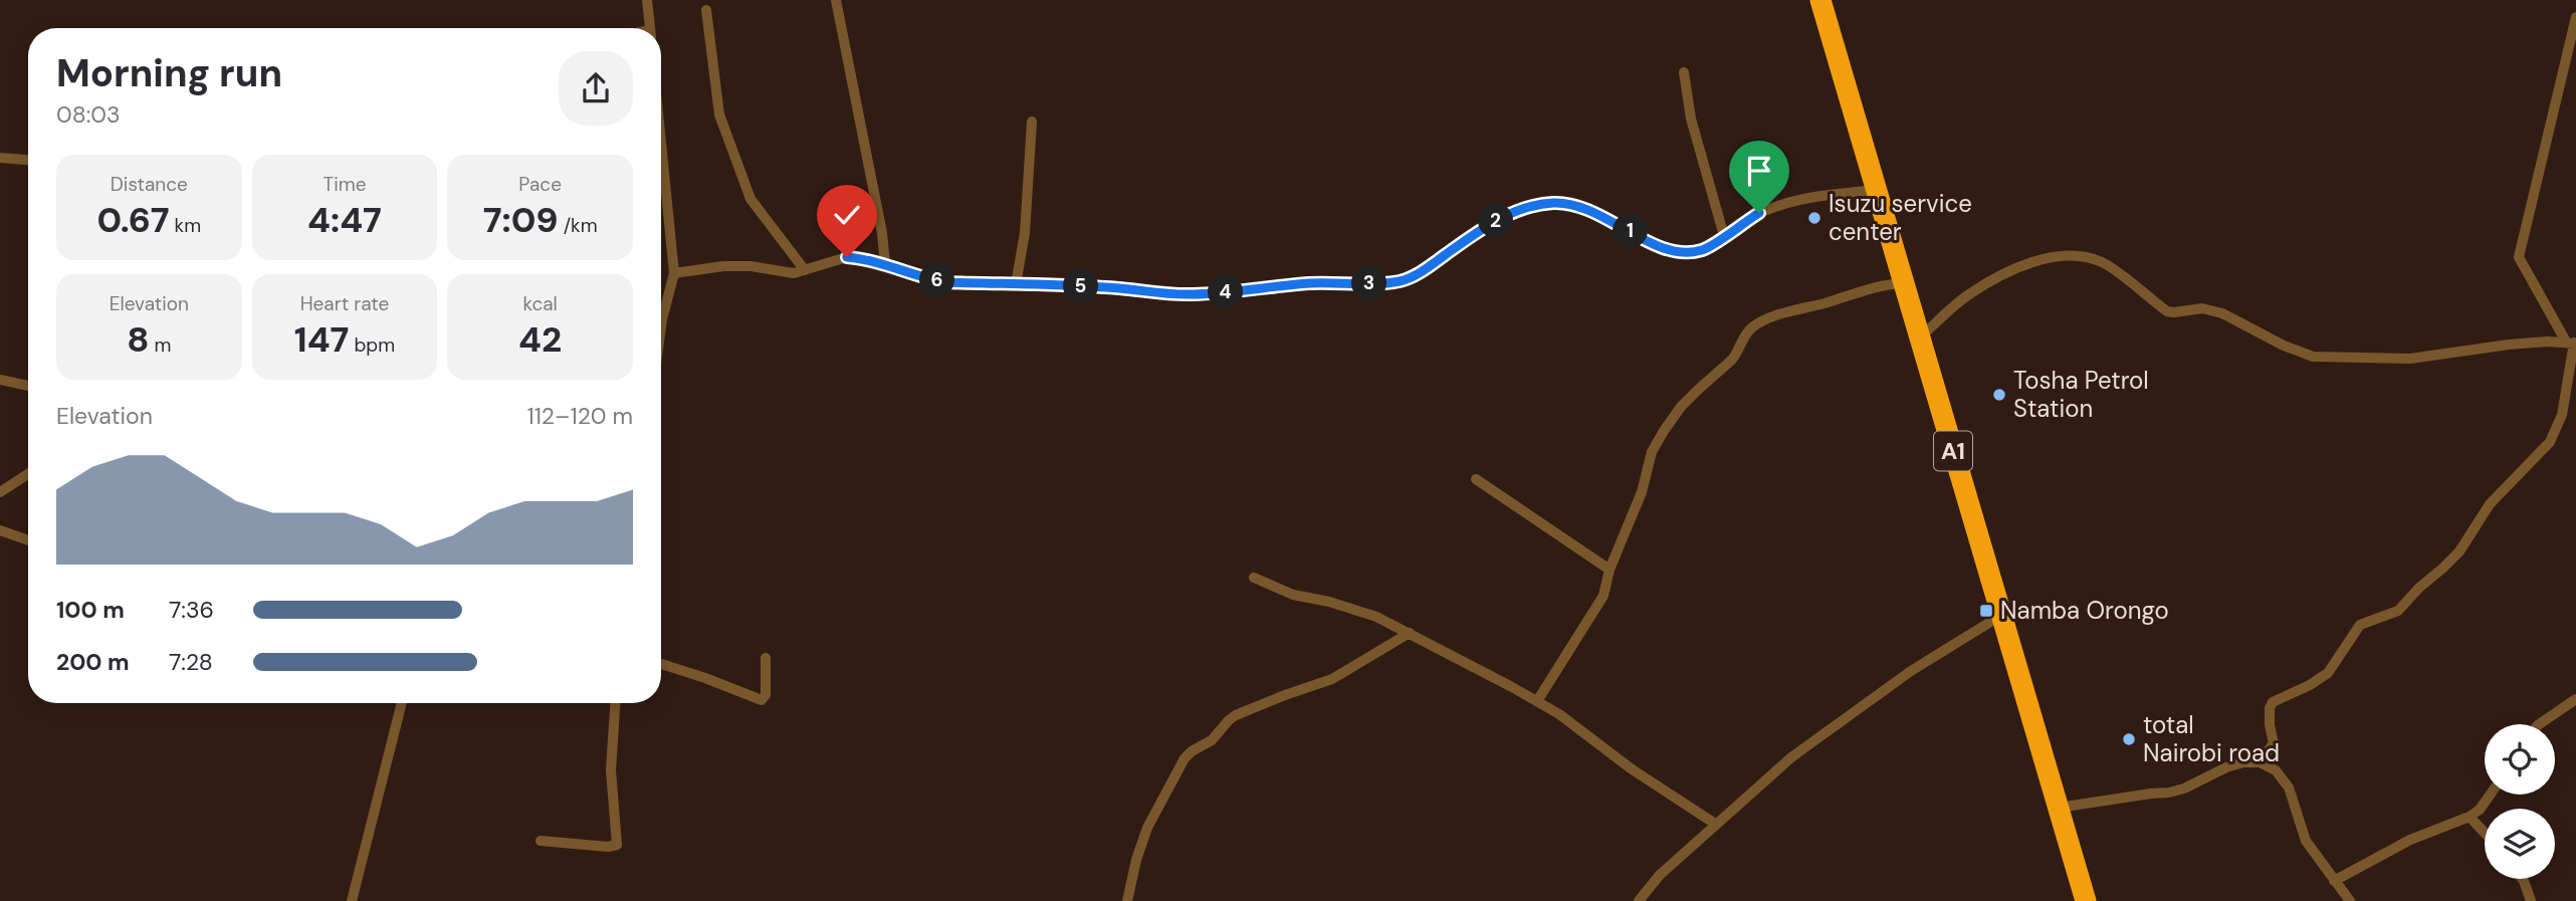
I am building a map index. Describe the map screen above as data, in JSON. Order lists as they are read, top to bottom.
{
  "streets": {
    "highway": ["A1"]
  },
  "places": {
    "other": ["Isuzu service center", "Tosha Petrol Station", "total Nairobi road"],
    "transit": ["Namba Orongo"]
  },
  "page": {
    "heading": ["Morning run", "08:03"],
    "stats": [
      ["Distance", "0.67 km"],
      ["Time", "4:47"],
      ["Pace", "7:09 /km"],
      ["Elevation", "8 m"],
      ["Heart rate", "147 bpm"],
      ["kcal", "42"]
    ],
    "pins": [
      "2",
      "1",
      "6",
      "3",
      "5",
      "4"
    ],
    "chart": ["Elevation", "112–120 m"],
    "list": [
      {
        "name": "100 m",
        "note": "7:36"
      },
      {
        "name": "200 m",
        "note": "7:28"
      }
    ]
  }
}
